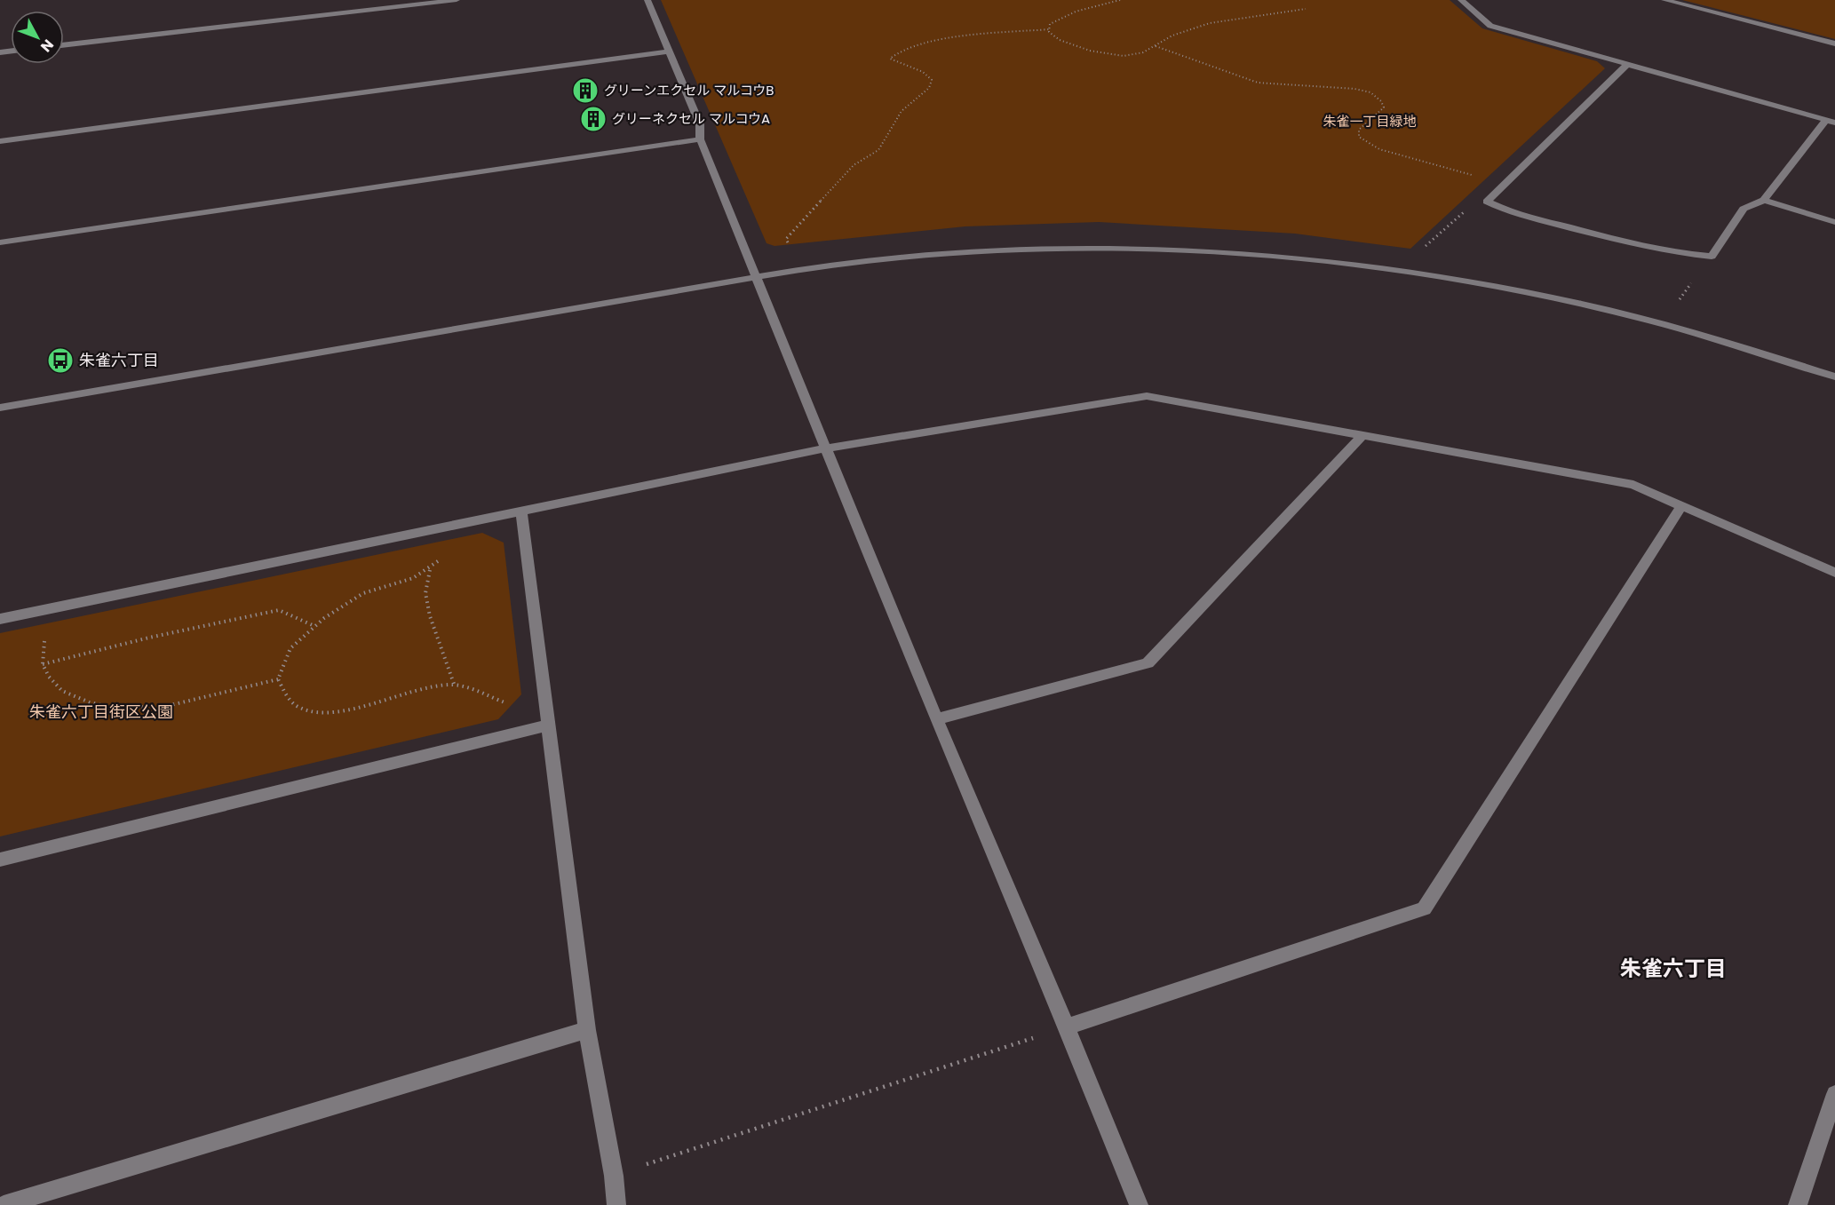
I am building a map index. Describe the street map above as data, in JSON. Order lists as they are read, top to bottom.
{
  "districts": ["朱雀六丁目"],
  "parks": ["朱雀一丁目緑地", "朱雀六丁目街区公園"],
  "places": {
    "building": ["グリーンエクセル マルコウB", "グリーネクセル マルコウA"],
    "bus stop": ["朱雀六丁目"]
  },
  "north": "bottom right"
}
